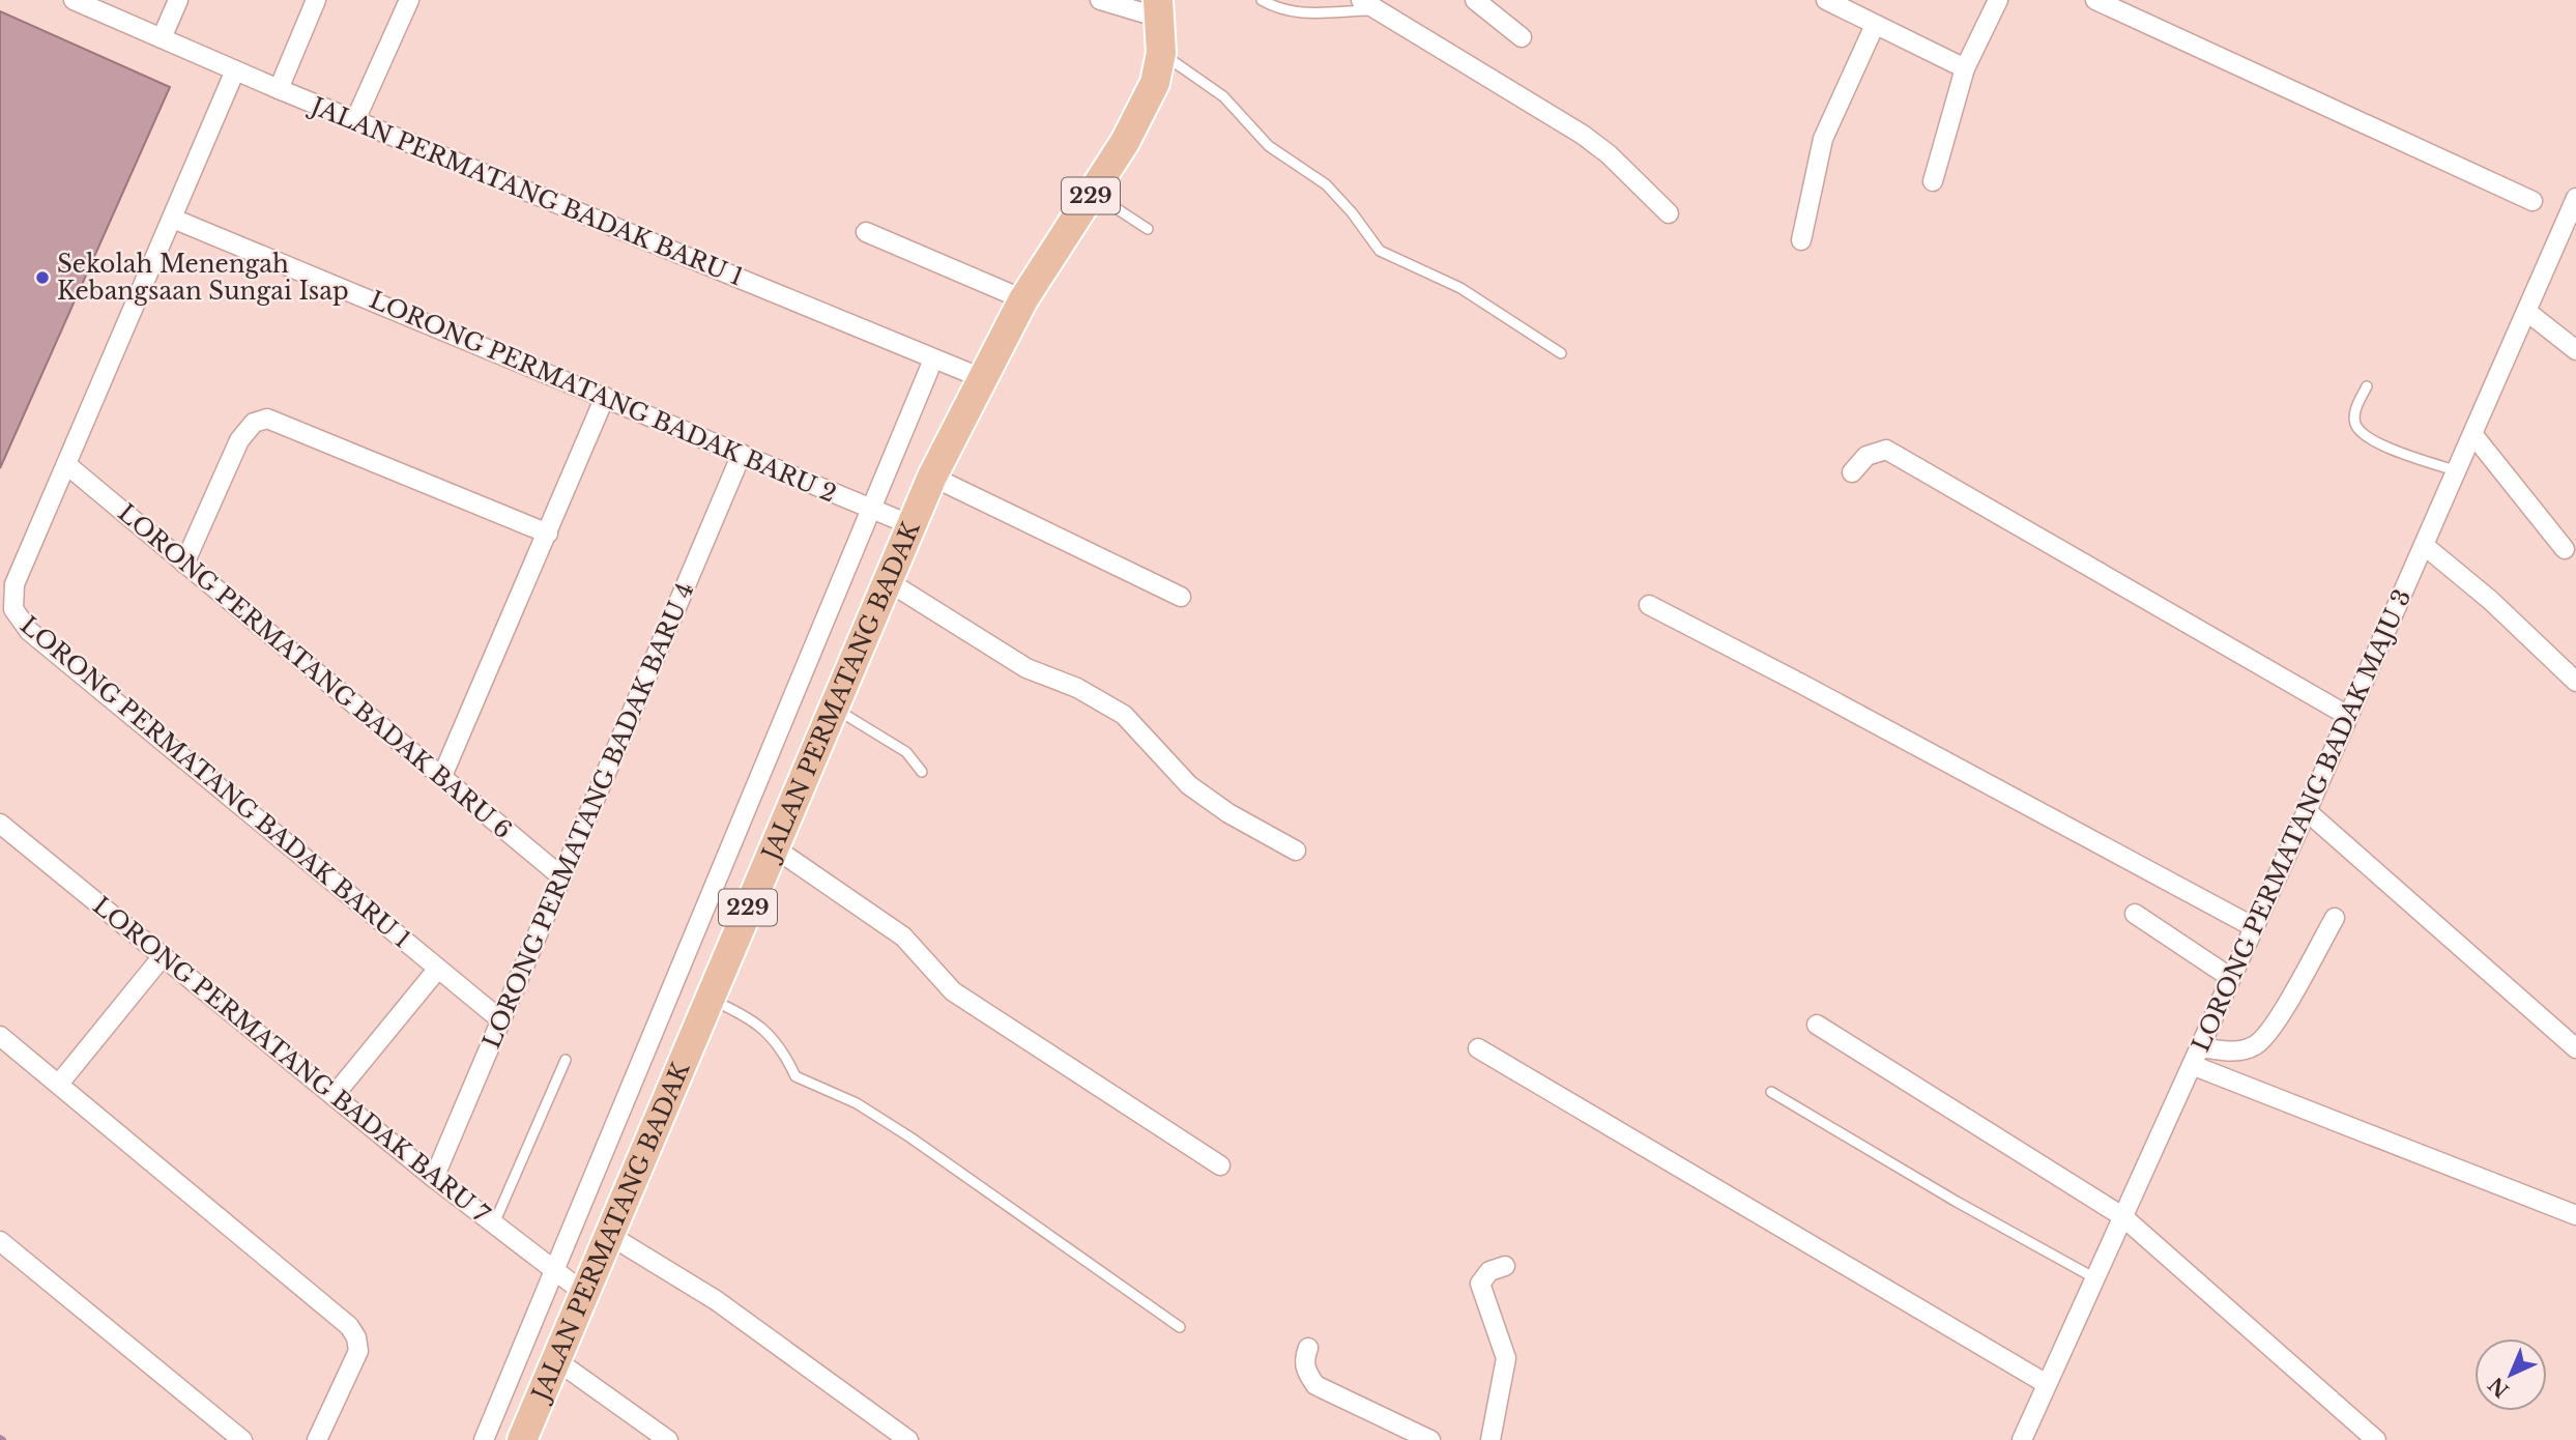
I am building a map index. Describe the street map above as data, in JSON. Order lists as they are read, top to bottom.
{
  "streets": {
    "main road": ["229", "JALAN PERMATANG BADAK"],
    "street": [
      "JALAN PERMATANG BADAK BARU 1",
      "LORONG PERMATANG BADAK BARU 2",
      "LORONG PERMATANG BADAK BARU 6",
      "LORONG PERMATANG BADAK BARU 1",
      "LORONG PERMATANG BADAK BARU 4",
      "LORONG PERMATANG BADAK MAJU 3",
      "LORONG PERMATANG BADAK BARU 7"
    ]
  },
  "crossings": [
    ["JALAN PERMATANG BADAK BARU 1", "JALAN PERMATANG BADAK"],
    ["JALAN PERMATANG BADAK BARU 1", "LORONG PERMATANG BADAK BARU 1"],
    ["LORONG PERMATANG BADAK BARU 2", "JALAN PERMATANG BADAK"],
    ["LORONG PERMATANG BADAK BARU 2", "LORONG PERMATANG BADAK BARU 1"],
    ["LORONG PERMATANG BADAK BARU 2", "LORONG PERMATANG BADAK BARU 4"],
    ["LORONG PERMATANG BADAK BARU 6", "LORONG PERMATANG BADAK BARU 1"],
    ["LORONG PERMATANG BADAK BARU 6", "LORONG PERMATANG BADAK BARU 4"],
    ["JALAN PERMATANG BADAK", "LORONG PERMATANG BADAK BARU 7"],
    ["LORONG PERMATANG BADAK BARU 1", "LORONG PERMATANG BADAK BARU 4"],
    ["LORONG PERMATANG BADAK BARU 4", "LORONG PERMATANG BADAK BARU 7"]
  ],
  "places": ["Sekolah Menengah Kebangsaan Sungai Isap"],
  "north": "bottom left"
}
